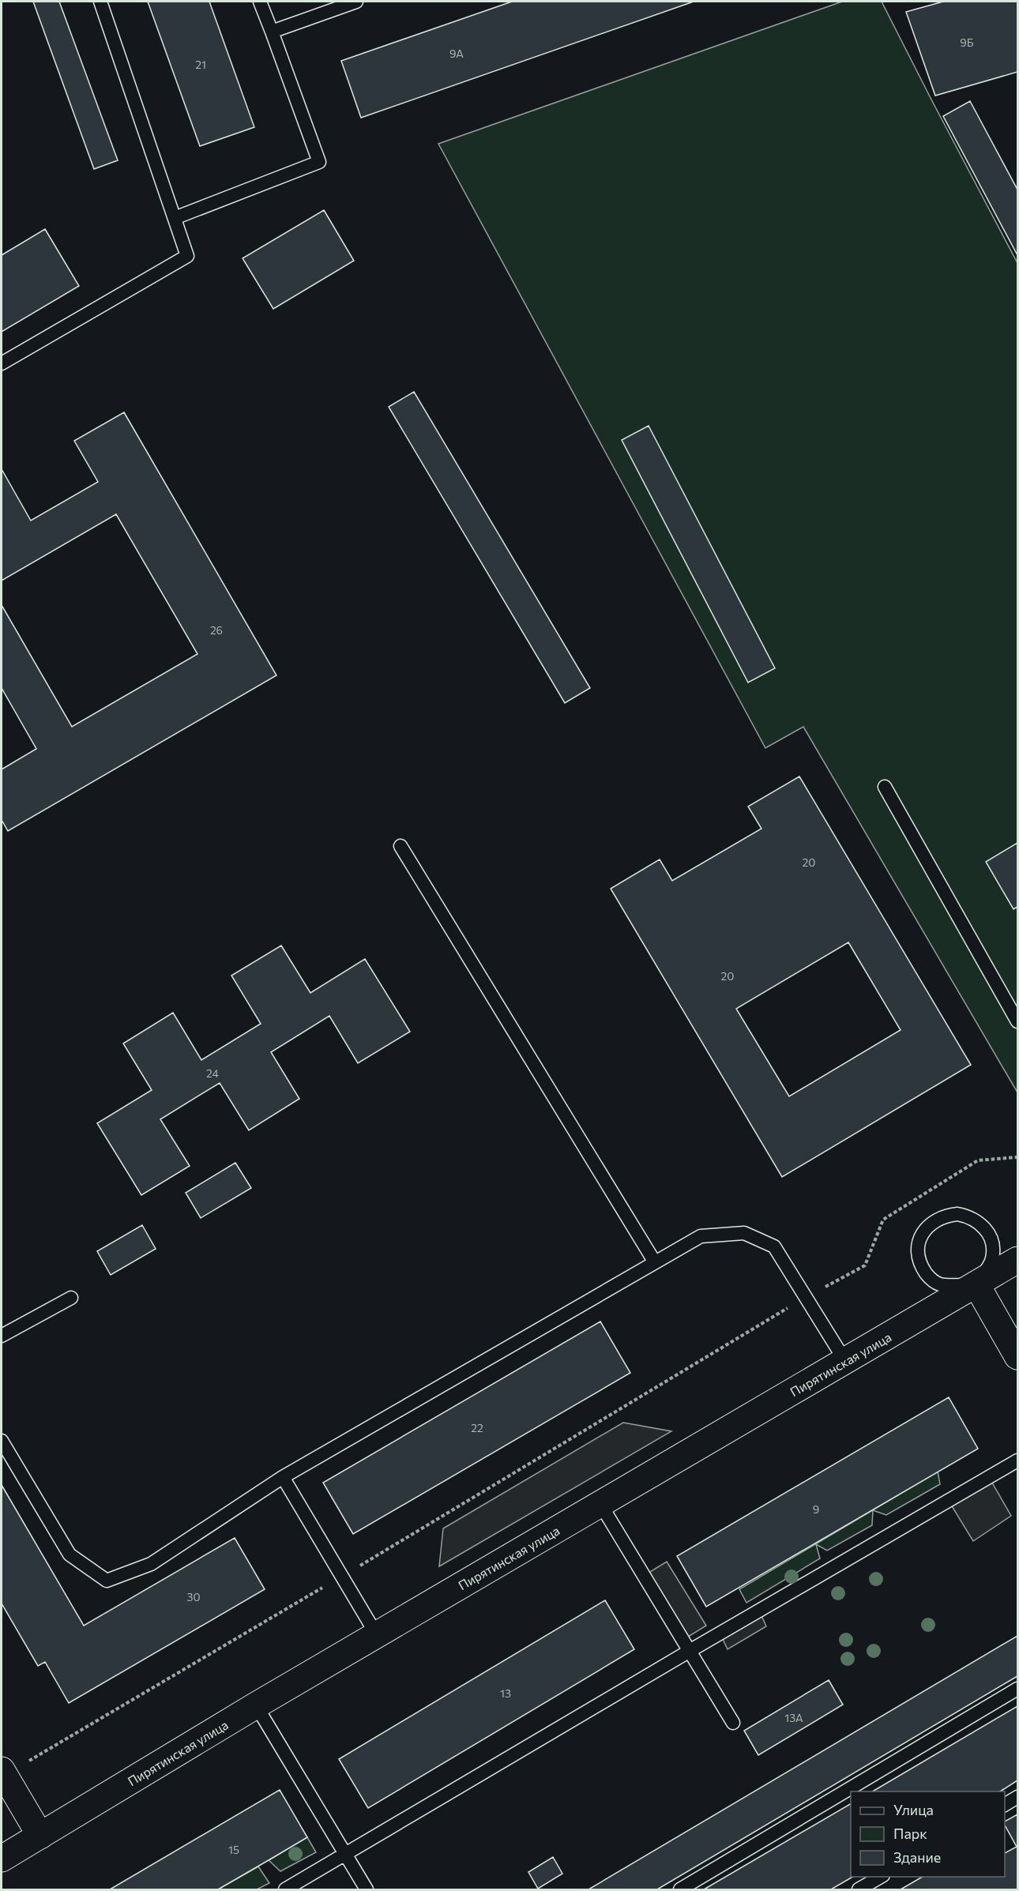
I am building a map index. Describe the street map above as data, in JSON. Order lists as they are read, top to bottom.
{
  "streets": {
    "street": ["Пирятинская улица"]
  },
  "house_numbers": [
    "9Б",
    "9А",
    "21",
    "26",
    "20",
    "20",
    "24",
    "22",
    "9",
    "30",
    "13",
    "13А",
    "15"
  ],
  "legend": ["Улица", "Парк", "Здание"]
}
